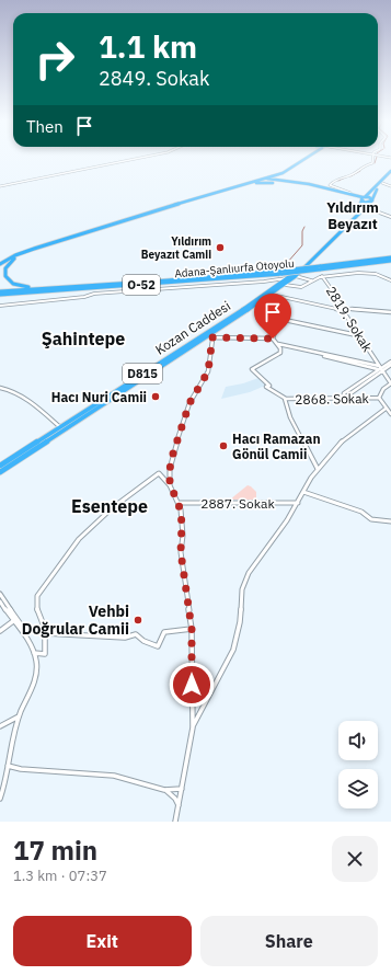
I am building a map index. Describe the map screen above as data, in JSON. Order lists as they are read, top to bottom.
{
  "streets": {
    "highway": [
      "Adana-Şanlıurfa Otoyolu",
      "O-52",
      "Kozan Caddesi",
      "D815"
    ],
    "main road": ["2819. Sokak", "2868. Sokak", "2887. Sokak"]
  },
  "districts": ["Yıldırım Beyazıt", "Şahintepe", "Esentepe"],
  "places": [
    "Yıldırım Beyazıt Camii",
    "Hacı Nuri Camii",
    "Hacı Ramazan Gönül Camii",
    "Vehbi Doğrular Camii"
  ],
  "page": {
    "turn": ["1.1 km", "2849. Sokak"],
    "then": "Then",
    "heading": ["17 min", "1.3 km · 07:37"],
    "buttons": ["Exit", "Share"]
  }
}
